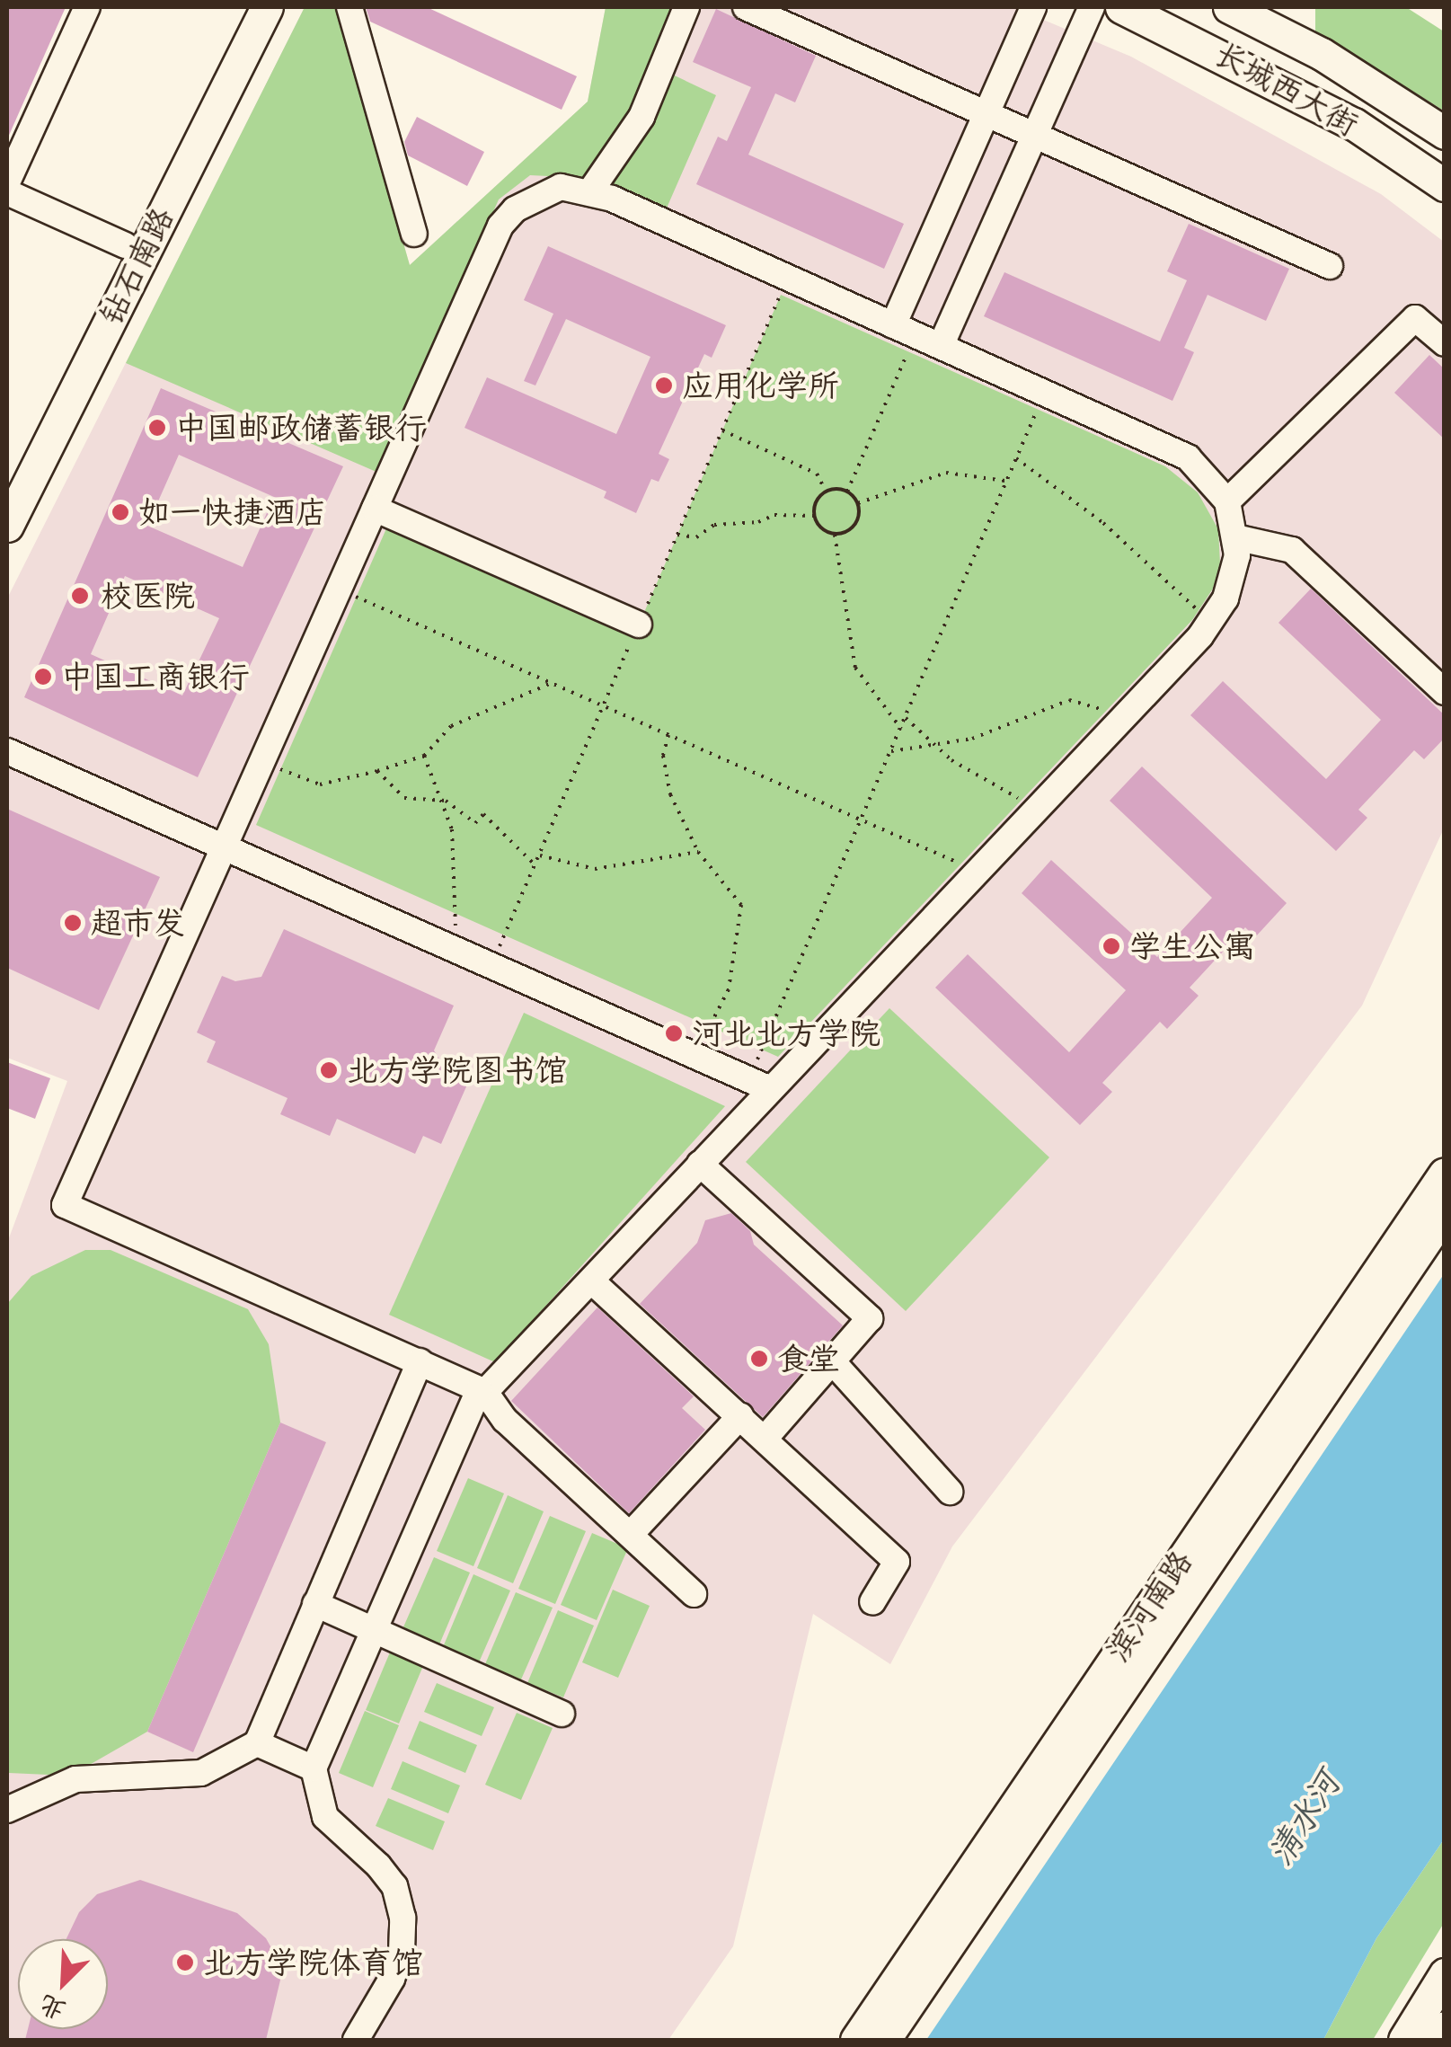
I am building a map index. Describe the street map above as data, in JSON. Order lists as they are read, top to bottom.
{
  "streets": {
    "main road": ["长城西大街", "钻石南路", "滨河南路"]
  },
  "water": ["清水河"],
  "places": [
    "应用化学所",
    "中国邮政储蓄银行",
    "如一快捷酒店",
    "校医院",
    "中国工商银行",
    "超市发",
    "学生公寓",
    "河北北方学院",
    "北方学院图书馆",
    "食堂",
    "北方学院体育馆"
  ],
  "north": "bottom left"
}
